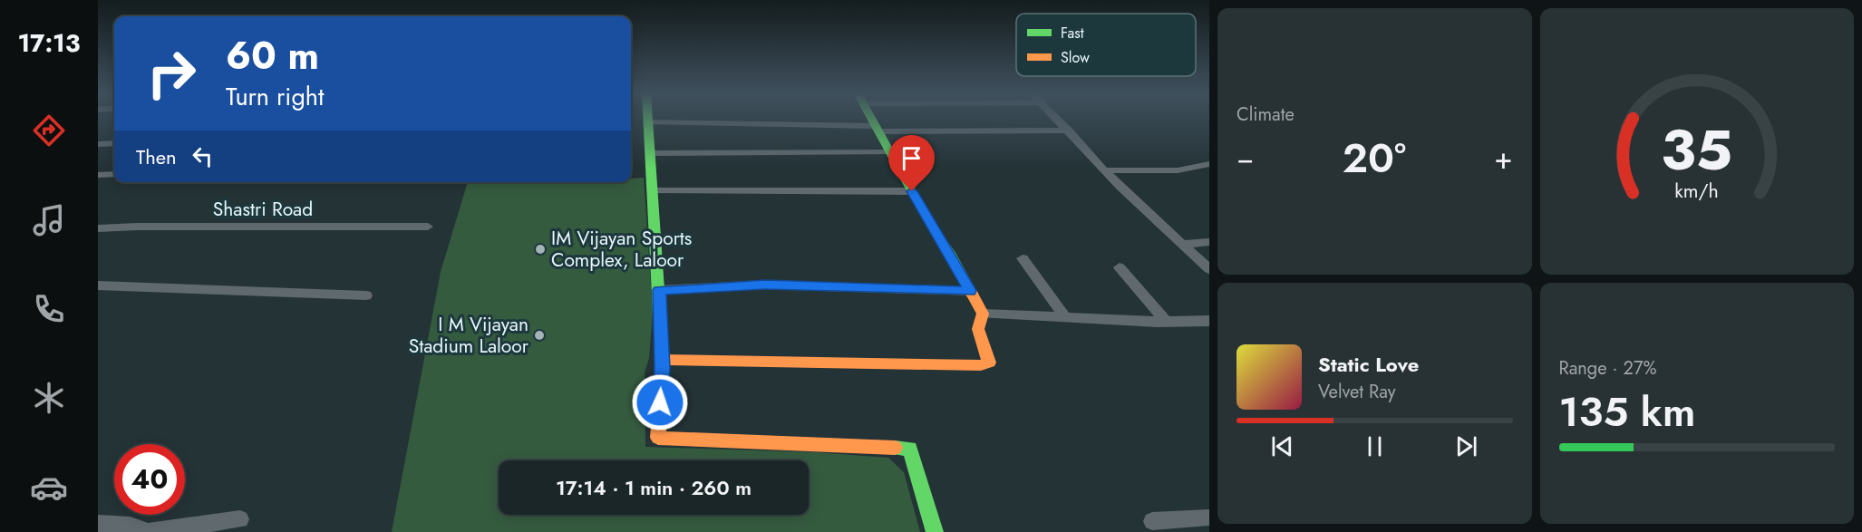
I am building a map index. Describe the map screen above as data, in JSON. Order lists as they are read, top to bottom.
{
  "streets": {
    "street": ["Shastri Road"]
  },
  "places": ["IM Vijayan Sports Complex, Laloor", "I M Vijayan Stadium Laloor"],
  "legend": ["Fast", "Slow"],
  "page": {
    "tabs": "17:13",
    "tile": [
      "Climate",
      ["Range · 27%", "135 km"]
    ],
    "turn": ["60 m", "Turn right"],
    "then": "Then",
    "heat": ["−", "20°", "+"],
    "song": ["Static Love", "Velvet Ray"],
    "limit": "40",
    "trip": "17:14 · 1 min · 260 m",
    "gauge": ["35", "km/h"]
  }
}
